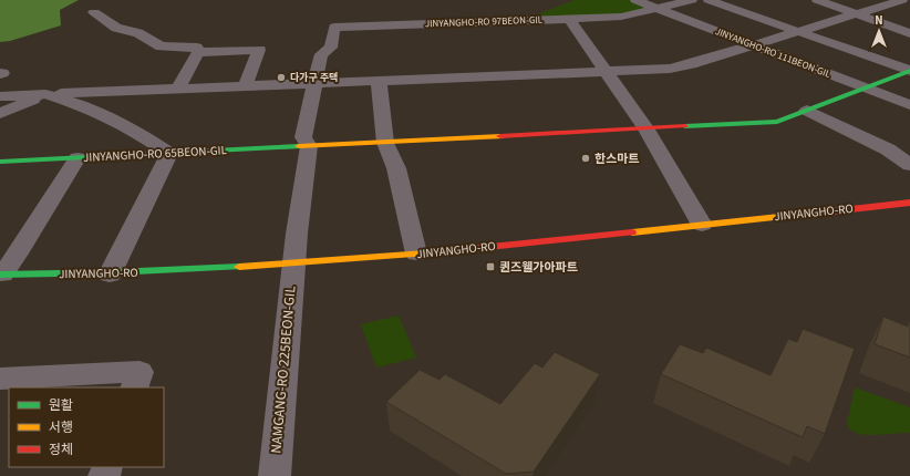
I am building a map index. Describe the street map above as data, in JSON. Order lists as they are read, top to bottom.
{
  "streets": {
    "street": [
      "JINYANGHO-RO 97BEON-GIL",
      "JINYANGHO-RO 111BEON-GIL",
      "JINYANGHO-RO 65BEON-GIL",
      "JINYANGHO-RO",
      "NAMGANG-RO 225BEON-GIL"
    ]
  },
  "crossings": [
    ["JINYANGHO-RO 97BEON-GIL", "JINYANGHO-RO 111BEON-GIL"],
    ["JINYANGHO-RO 97BEON-GIL", "NAMGANG-RO 225BEON-GIL"],
    ["JINYANGHO-RO 65BEON-GIL", "JINYANGHO-RO"],
    ["JINYANGHO-RO 65BEON-GIL", "NAMGANG-RO 225BEON-GIL"],
    ["JINYANGHO-RO", "NAMGANG-RO 225BEON-GIL"]
  ],
  "places": {
    "other": ["다가구 주택", "한스마트"],
    "transit": ["퀸즈웰가아파트"]
  },
  "legend": ["원활", "서행", "정체"],
  "north": "top"
}
